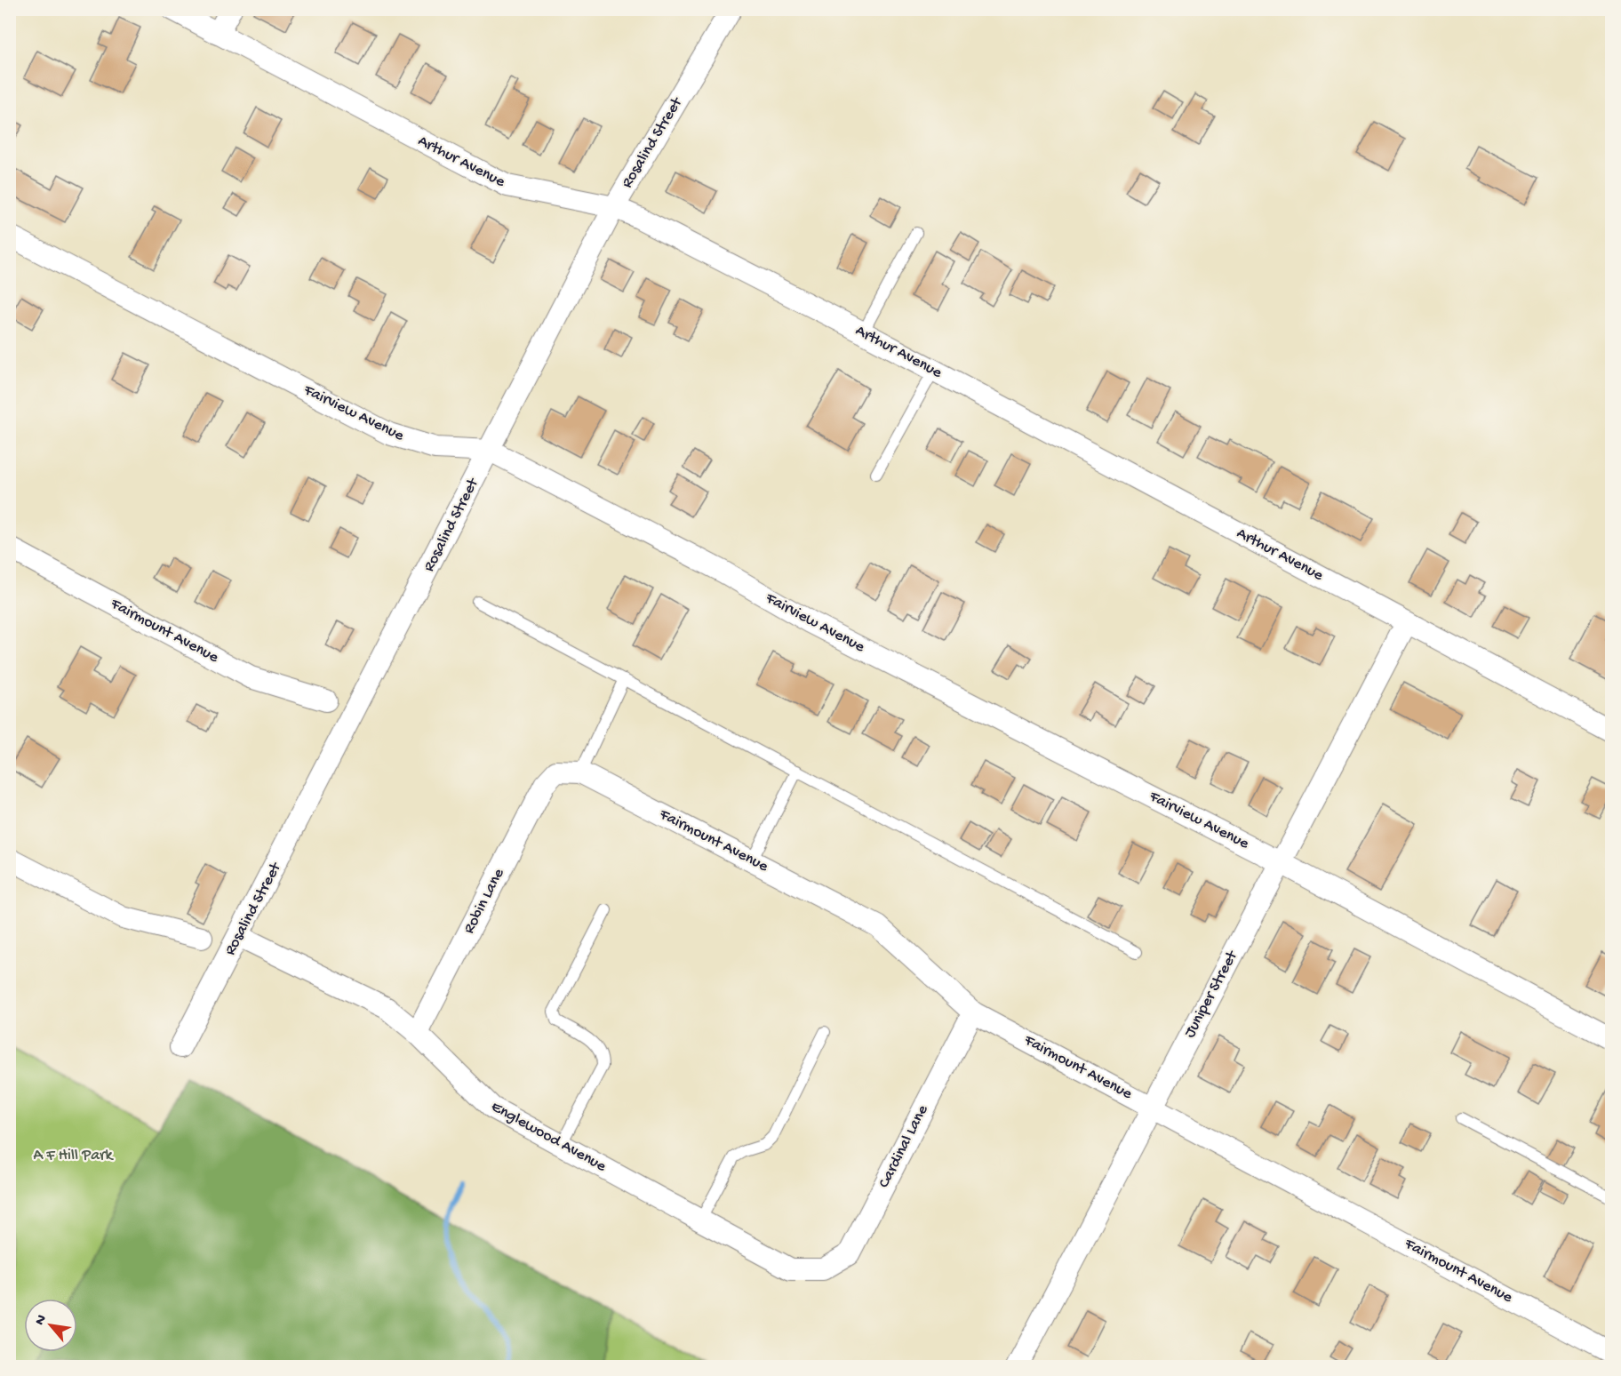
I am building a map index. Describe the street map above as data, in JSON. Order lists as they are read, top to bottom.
{
  "streets": {
    "street": [
      "Rosalind Street",
      "Arthur Avenue",
      "Fairview Avenue",
      "Fairmount Avenue",
      "Robin Lane",
      "Juniper Street",
      "Englewood Avenue",
      "Cardinal Lane"
    ]
  },
  "crossings": [
    ["Rosalind Street", "Arthur Avenue"],
    ["Rosalind Street", "Fairview Avenue"],
    ["Rosalind Street", "Englewood Avenue"],
    ["Arthur Avenue", "Juniper Street"],
    ["Fairview Avenue", "Juniper Street"],
    ["Fairmount Avenue", "Robin Lane"],
    ["Fairmount Avenue", "Juniper Street"],
    ["Fairmount Avenue", "Cardinal Lane"],
    ["Robin Lane", "Englewood Avenue"],
    ["Englewood Avenue", "Cardinal Lane"]
  ],
  "parks": ["A F Hill Park"],
  "north": "top left"
}
